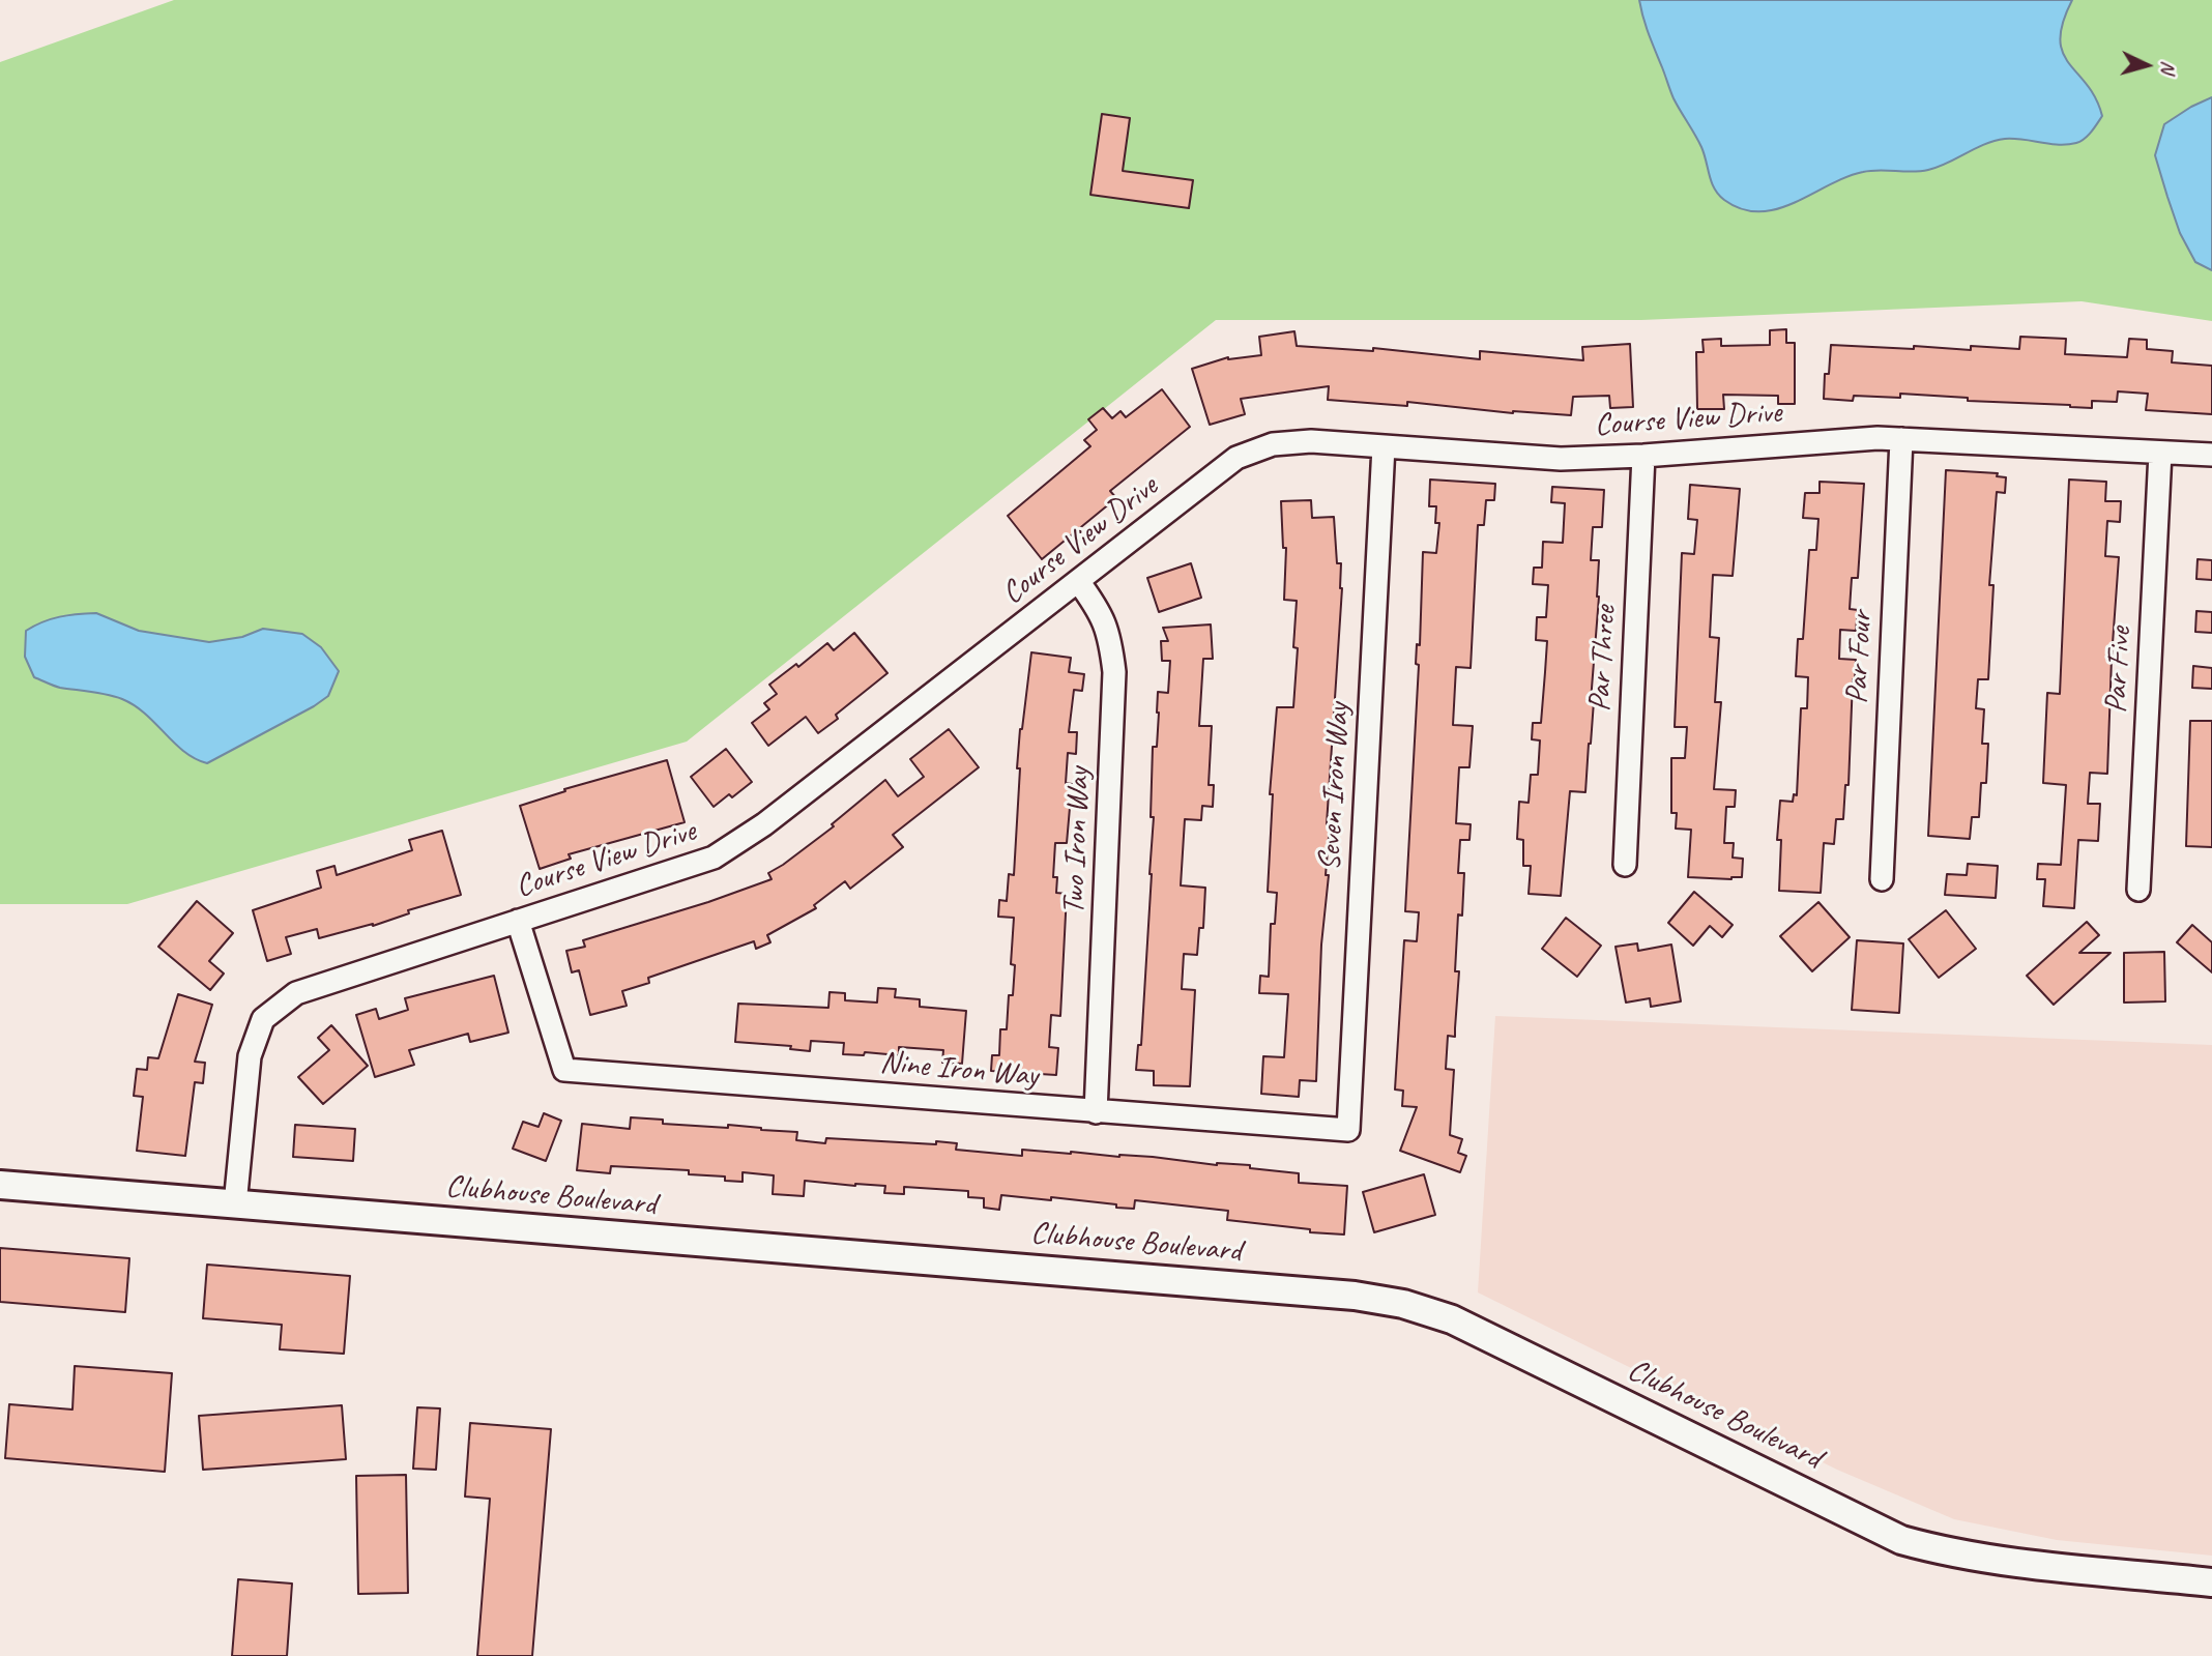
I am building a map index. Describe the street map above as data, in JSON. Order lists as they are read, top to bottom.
{
  "streets": {
    "street": [
      "Course View Drive",
      "Par Four",
      "Par Three",
      "Par Five",
      "Seven Iron Way",
      "Two Iron Way",
      "Nine Iron Way",
      "Clubhouse Boulevard"
    ]
  },
  "crossings": [
    ["Course View Drive", "Par Four"],
    ["Course View Drive", "Par Three"],
    ["Course View Drive", "Par Five"],
    ["Course View Drive", "Seven Iron Way"],
    ["Course View Drive", "Two Iron Way"],
    ["Course View Drive", "Nine Iron Way"],
    ["Course View Drive", "Clubhouse Boulevard"],
    ["Seven Iron Way", "Nine Iron Way"],
    ["Two Iron Way", "Nine Iron Way"]
  ],
  "north": "right"
}
